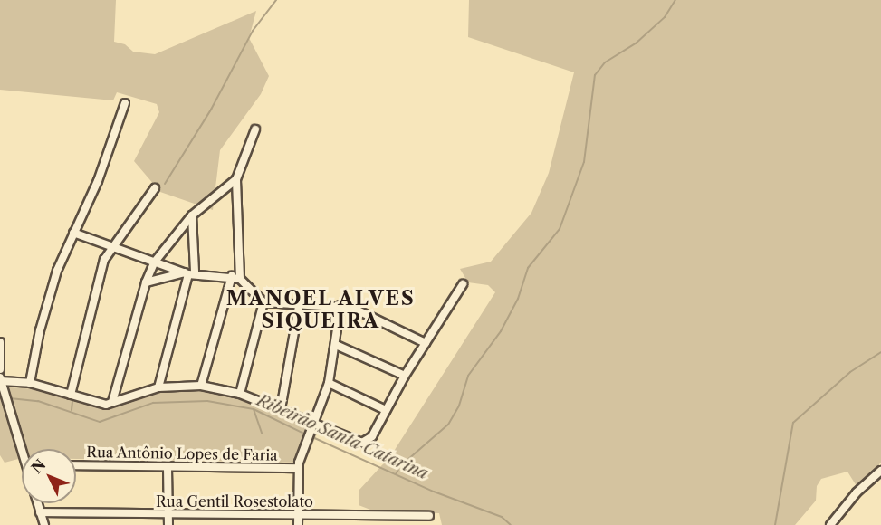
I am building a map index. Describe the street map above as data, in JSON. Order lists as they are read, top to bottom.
{
  "streets": {
    "street": ["Rua Antônio Lopes de Faria", "Rua Gentil Rosestolato"]
  },
  "districts": ["MANOEL ALVES SIQUEIRA"],
  "water": ["Ribeirão Santa Catarina"],
  "north": "top left"
}
